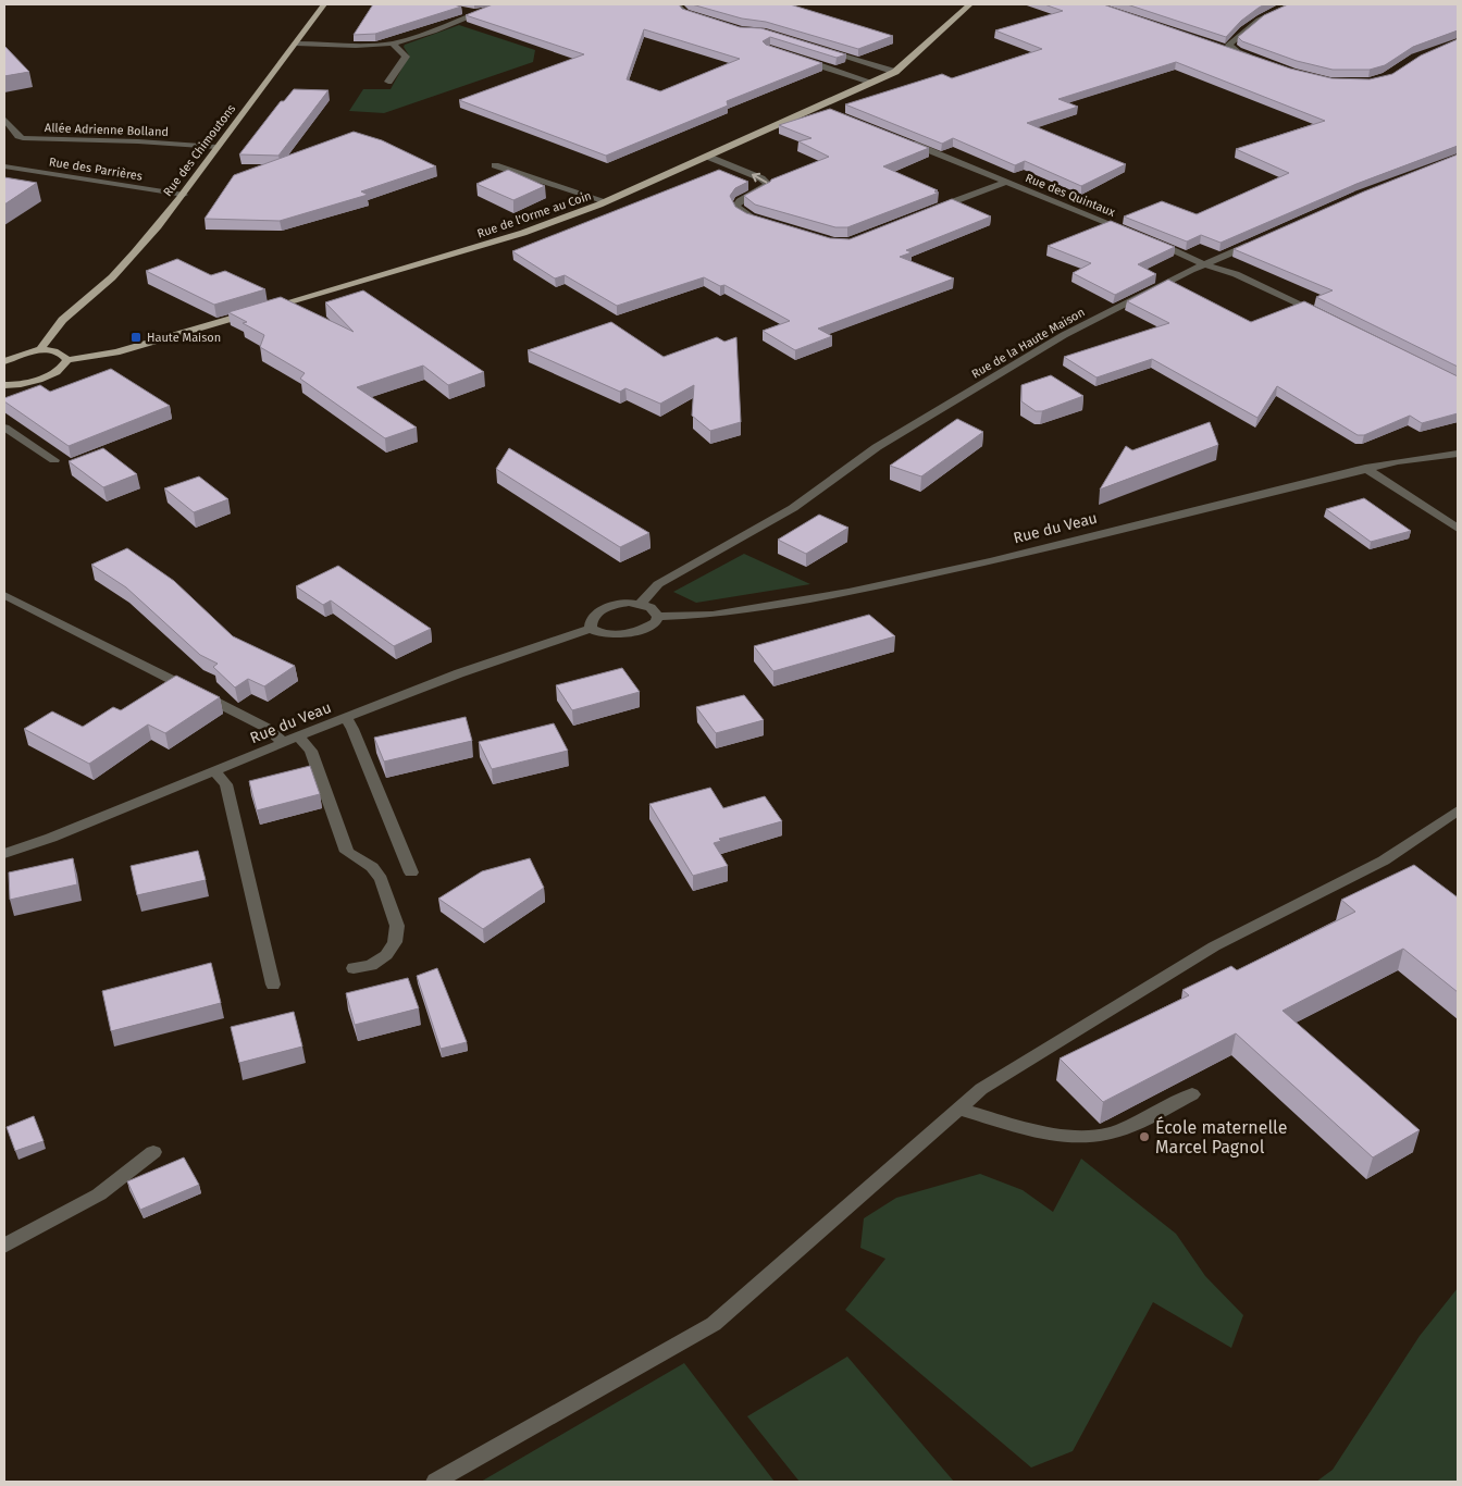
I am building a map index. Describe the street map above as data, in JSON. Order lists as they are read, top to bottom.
{
  "streets": {
    "main road": ["Rue des Chimoutons", "Rue de l'Orme au Coin"],
    "street": [
      "Allée Adrienne Bolland",
      "Rue des Parrières",
      "Rue des Quintaux",
      "Rue de la Haute Maison",
      "Rue du Veau"
    ]
  },
  "crossings": [
    ["Allée Adrienne Bolland", "Rue des Chimoutons"],
    ["Rue des Chimoutons", "Rue des Parrières"]
  ],
  "places": {
    "transit": ["Haute Maison"],
    "other": ["École maternelle Marcel Pagnol"]
  }
}
